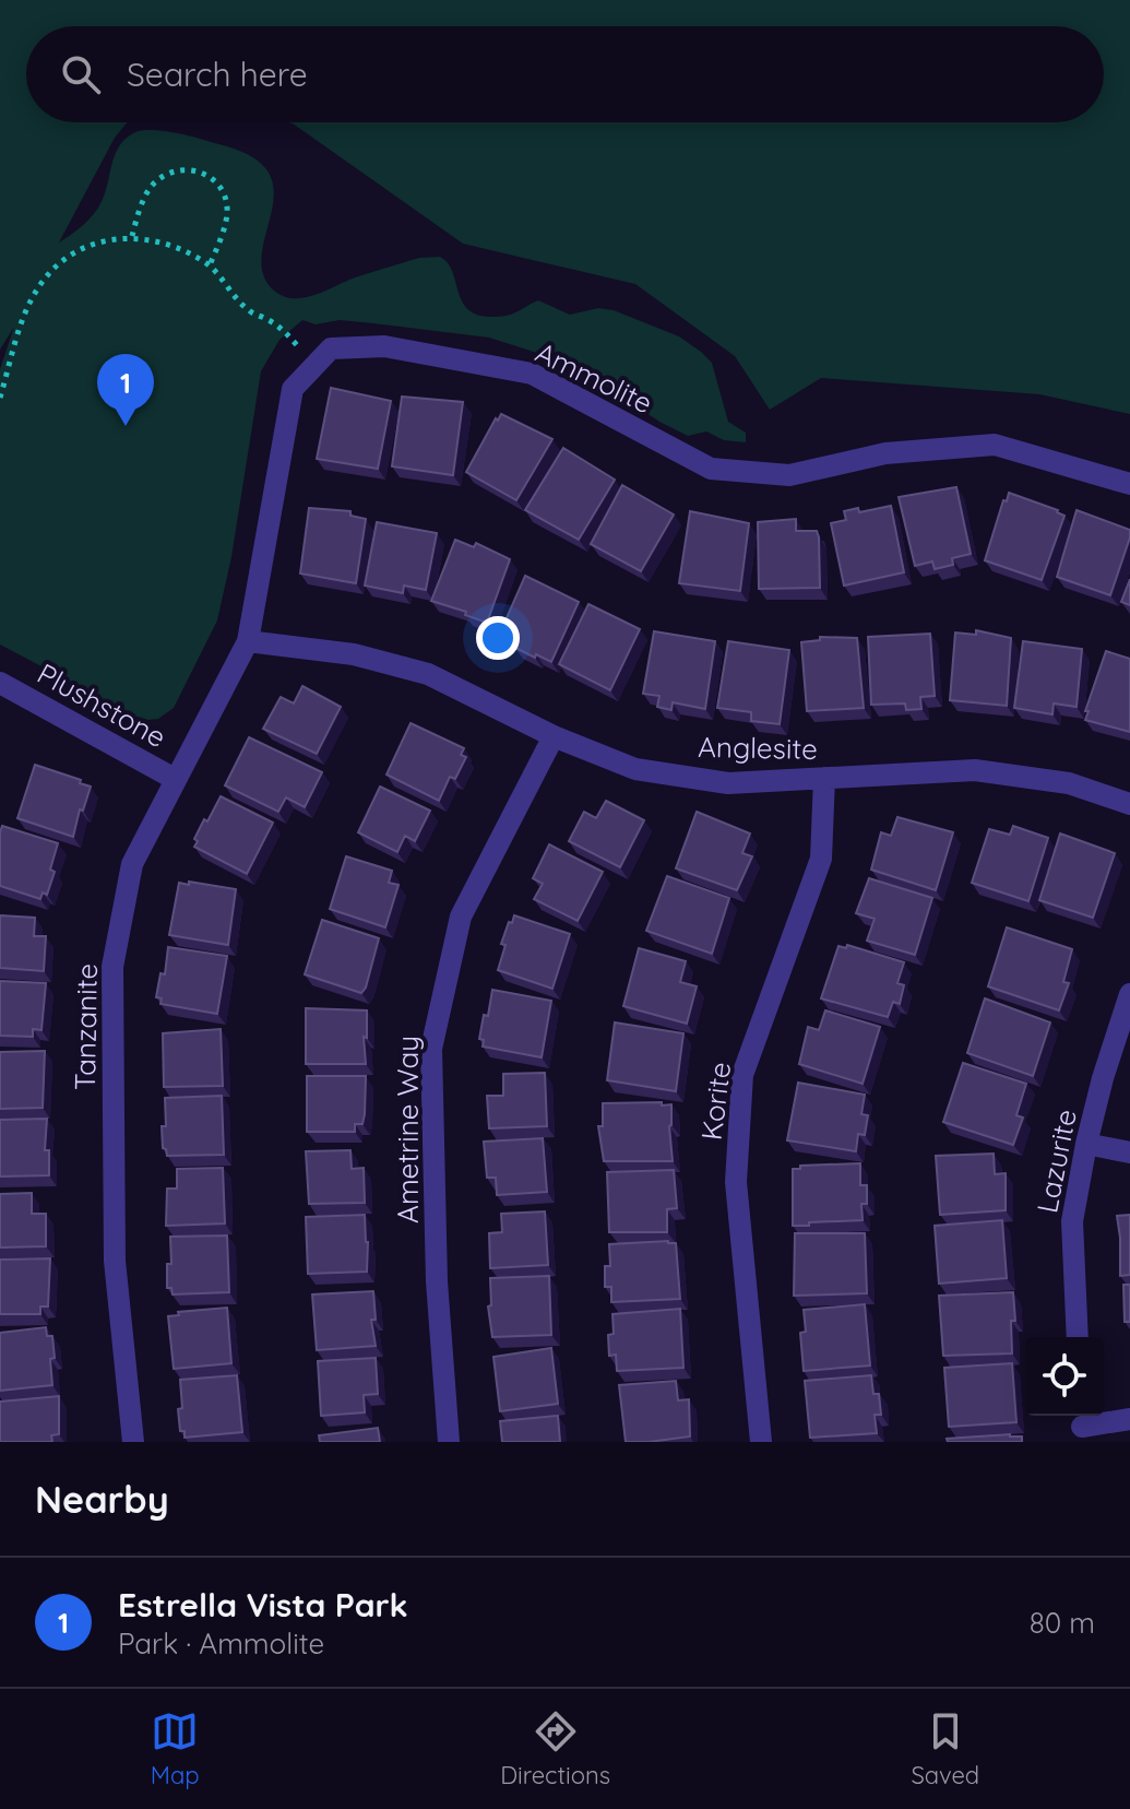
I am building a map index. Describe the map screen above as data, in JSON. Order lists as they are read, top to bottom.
{
  "streets": {
    "street": [
      "Ammolite",
      "Plushstone",
      "Anglesite",
      "Tanzanite",
      "Korite",
      "Ametrine Way",
      "Lazurite"
    ]
  },
  "crossings": [
    ["Ammolite", "Anglesite"],
    ["Ammolite", "Tanzanite"],
    ["Plushstone", "Tanzanite"],
    ["Anglesite", "Tanzanite"],
    ["Anglesite", "Korite"],
    ["Anglesite", "Ametrine Way"]
  ],
  "page": {
    "search": "Search here",
    "pins": "1",
    "heading": "Nearby",
    "list": [
      {
        "mark": "1",
        "name": "Estrella Vista Park",
        "note": "Park · Ammolite",
        "value": "80 m"
      }
    ],
    "nav": ["Map", "Directions", "Saved"]
  }
}
